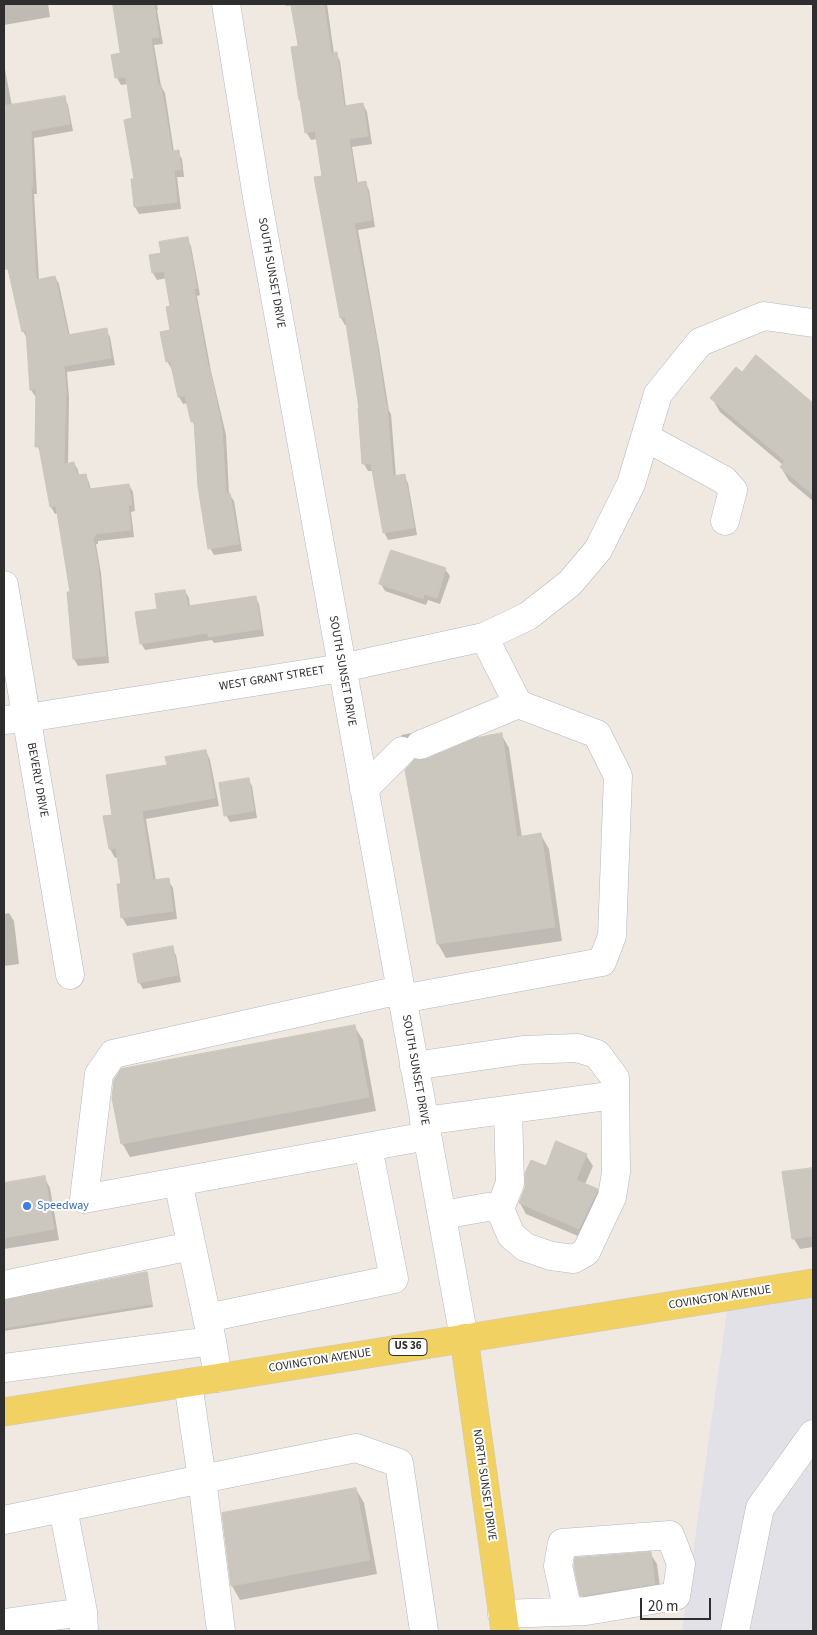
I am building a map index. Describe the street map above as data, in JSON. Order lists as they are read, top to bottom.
{
  "streets": {
    "main road": ["COVINGTON AVENUE", "US 36", "NORTH SUNSET DRIVE"],
    "street": ["SOUTH SUNSET DRIVE", "WEST GRANT STREET", "BEVERLY DRIVE"]
  },
  "crossings": [
    ["SOUTH SUNSET DRIVE", "WEST GRANT STREET"],
    ["SOUTH SUNSET DRIVE", "COVINGTON AVENUE"],
    ["SOUTH SUNSET DRIVE", "NORTH SUNSET DRIVE"],
    ["WEST GRANT STREET", "BEVERLY DRIVE"],
    ["COVINGTON AVENUE", "NORTH SUNSET DRIVE"]
  ],
  "places": ["Speedway"],
  "scale_bar": "20 m"
}
